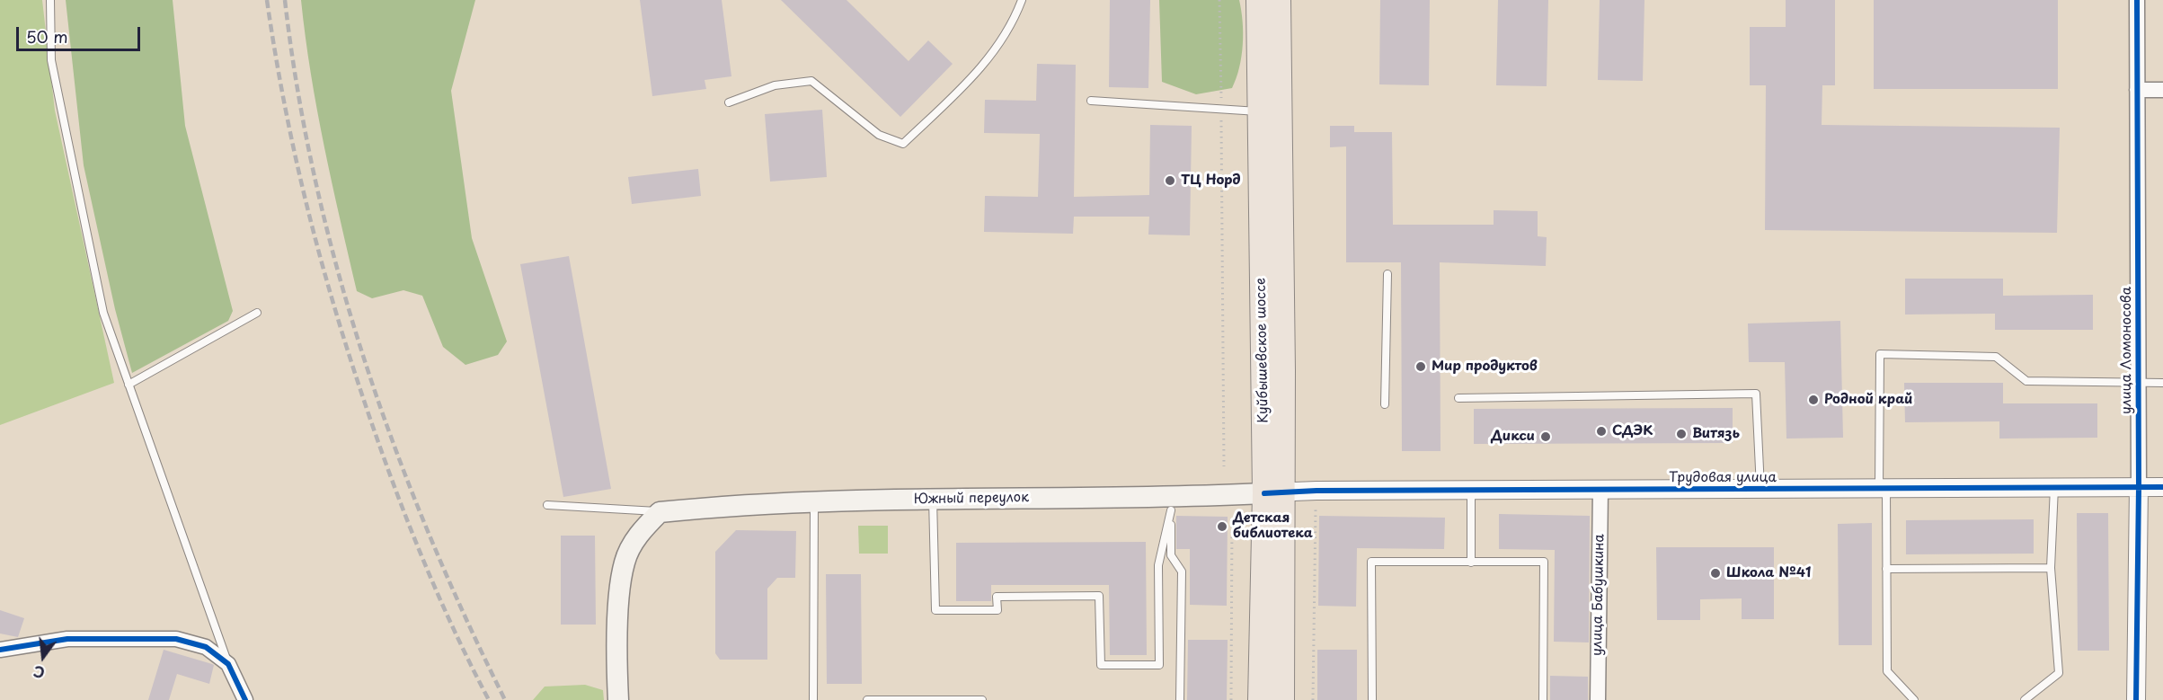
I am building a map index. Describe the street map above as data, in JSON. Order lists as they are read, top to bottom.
{
  "streets": {
    "main road": ["Куйбышевское шоссе", "Южный переулок"],
    "street": ["улица Ломоносова", "Трудовая улица", "улица Бабушкина"]
  },
  "crossings": [
    ["Куйбышевское шоссе", "Трудовая улица"],
    ["Куйбышевское шоссе", "Южный переулок"],
    ["улица Ломоносова", "Трудовая улица"],
    ["Трудовая улица", "Южный переулок"],
    ["Трудовая улица", "улица Бабушкина"]
  ],
  "places": [
    "ТЦ Норд",
    "Мир продуктов",
    "Родной край",
    "СДЭК",
    "Витязь",
    "Дикси",
    "Детская библиотека",
    "Школа №41"
  ],
  "scale_bar": "50 m",
  "north": "bottom"
}
